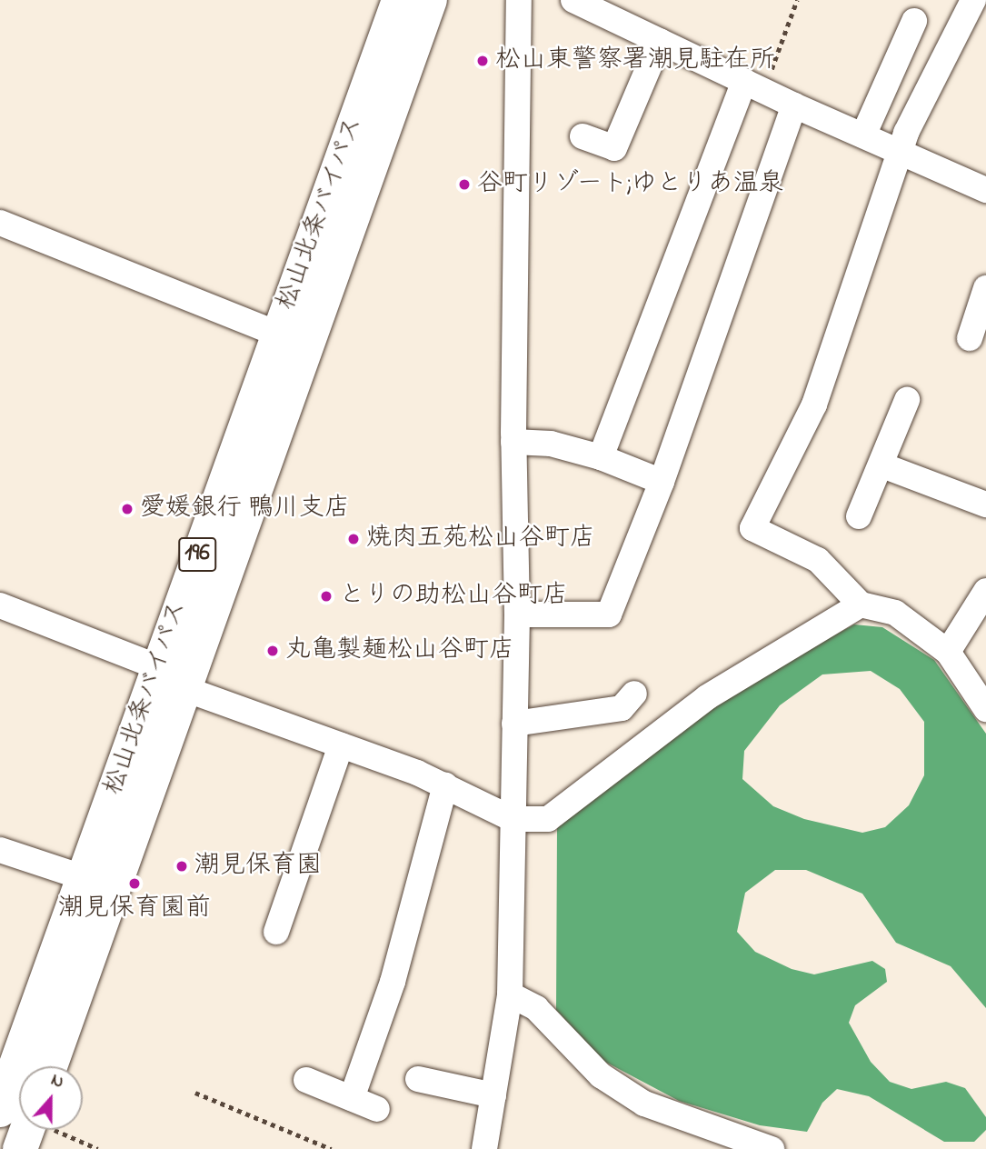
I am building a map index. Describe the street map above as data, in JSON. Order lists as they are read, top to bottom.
{
  "streets": {
    "highway": ["松山北条バイパス", "196"]
  },
  "places": [
    "松山東警察署潮見駐在所",
    "谷町リゾート;ゆとりあ温泉",
    "愛媛銀行 鴨川支店",
    "焼肉五苑松山谷町店",
    "とりの助松山谷町店",
    "丸亀製麺松山谷町店",
    "潮見保育園",
    "潮見保育園前"
  ],
  "north": "top"
}
